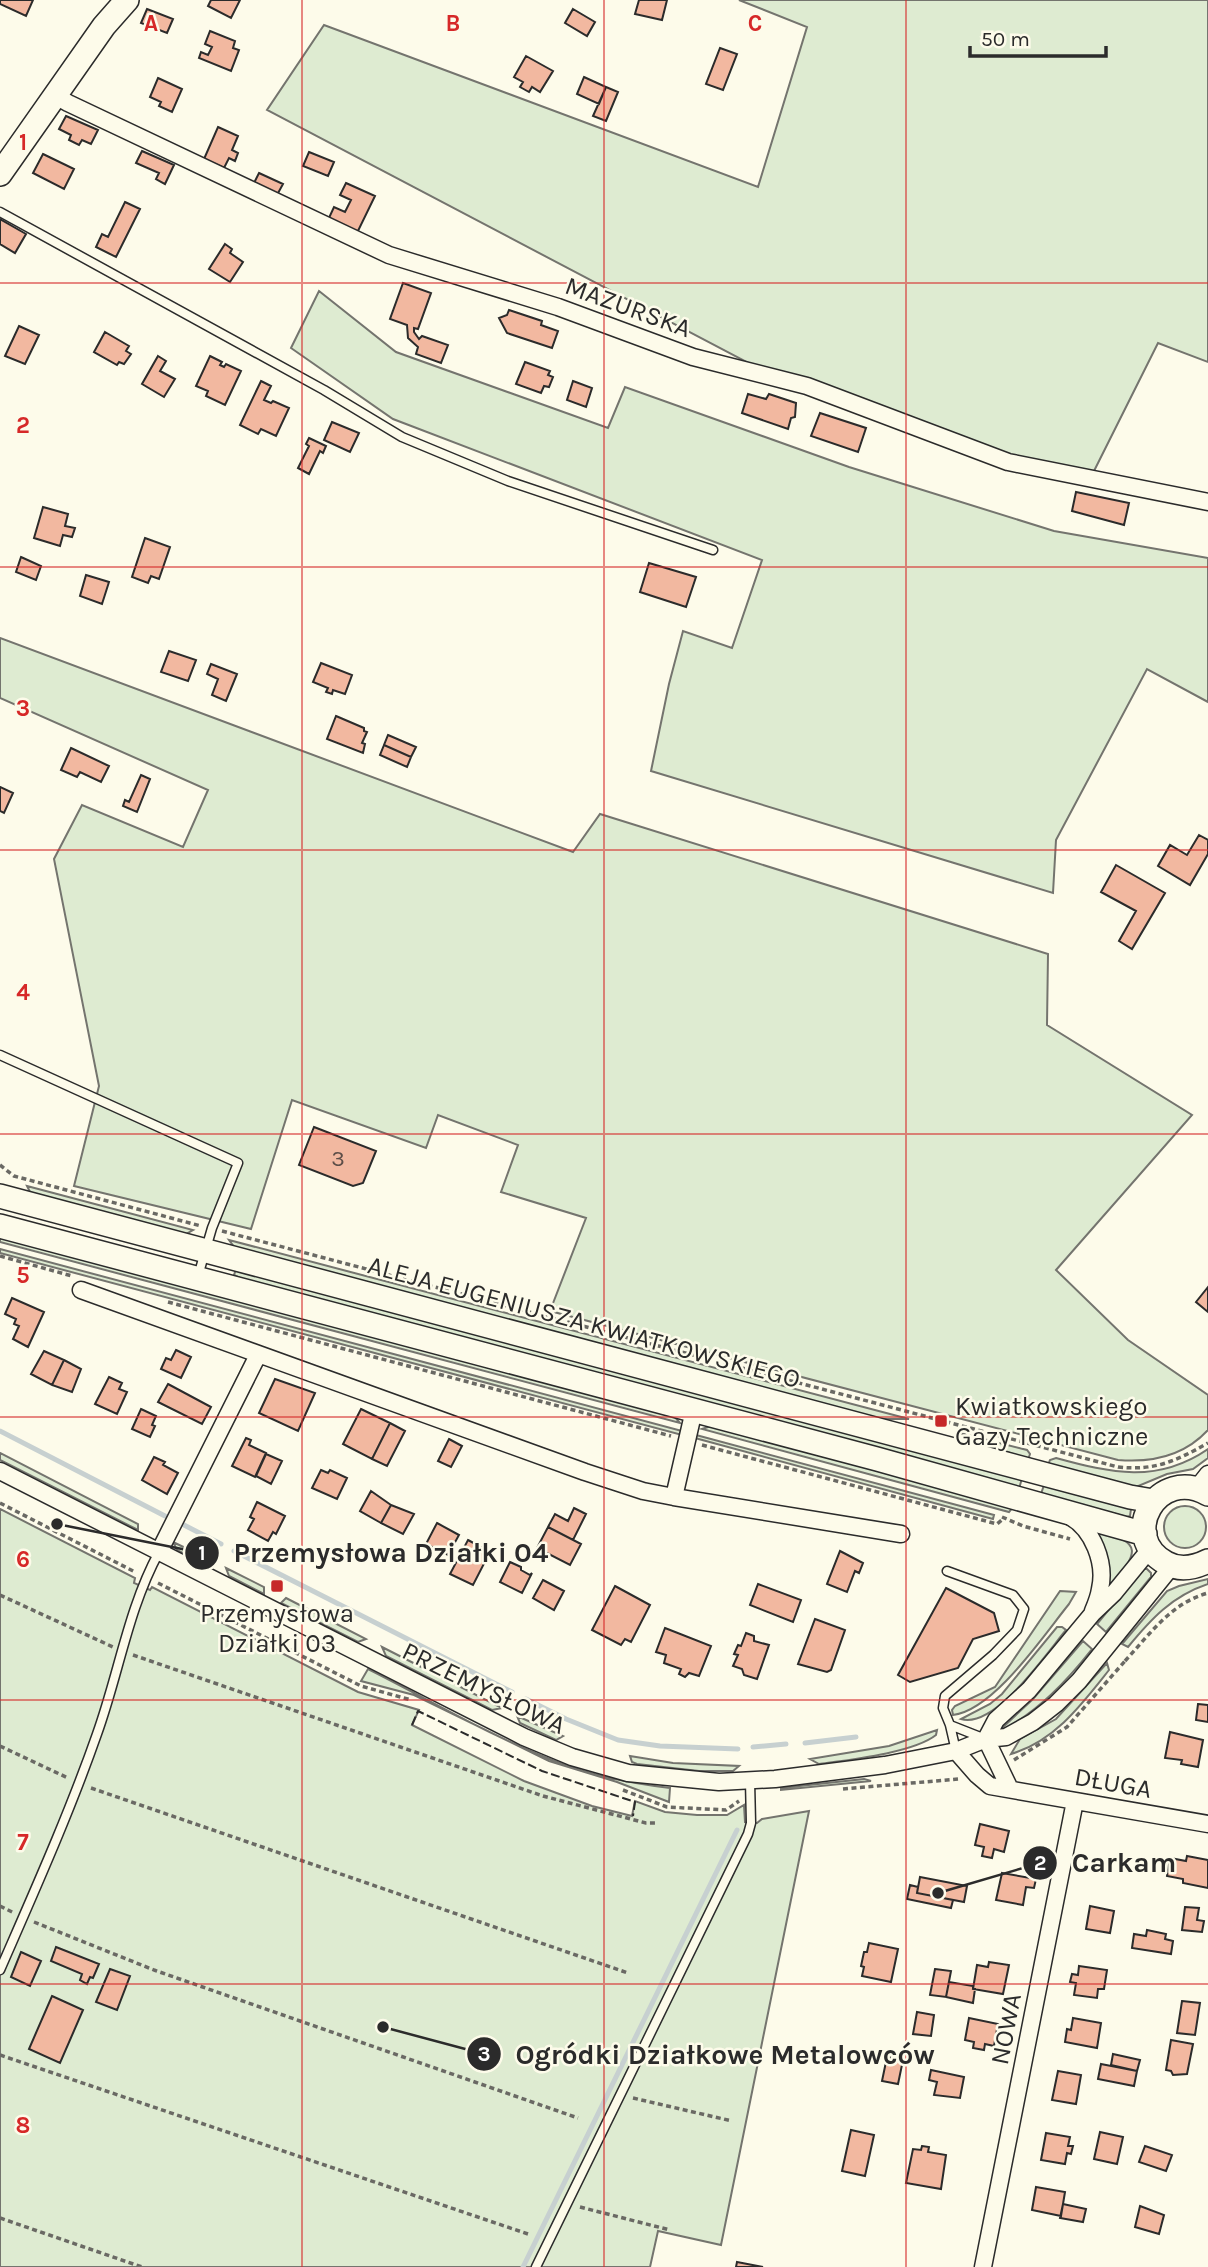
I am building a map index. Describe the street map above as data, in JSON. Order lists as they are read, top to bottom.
{
  "streets": {
    "street": [
      "MAZURSKA",
      "ALEJA EUGENIUSZA KWIATKOWSKIEGO",
      "PRZEMYSŁOWA",
      "DŁUGA",
      "NOWA"
    ]
  },
  "crossings": [
    ["PRZEMYSŁOWA", "DŁUGA"],
    ["DŁUGA", "NOWA"]
  ],
  "places": {
    "transit": ["Kwiatkowskiego Gazy Techniczne", "Przemysłowa Działki 03"],
    "other": ["Przemysłowa Działki 04", "Carkam", "Ogródki Działkowe Metalowców"]
  },
  "house_numbers": ["3"],
  "scale_bar": "50 m",
  "grid": {
    "columns": ["A", "B", "C"],
    "rows": [
      "1",
      "2",
      "3",
      "4",
      "5",
      "6",
      "7",
      "8"
    ]
  }
}
